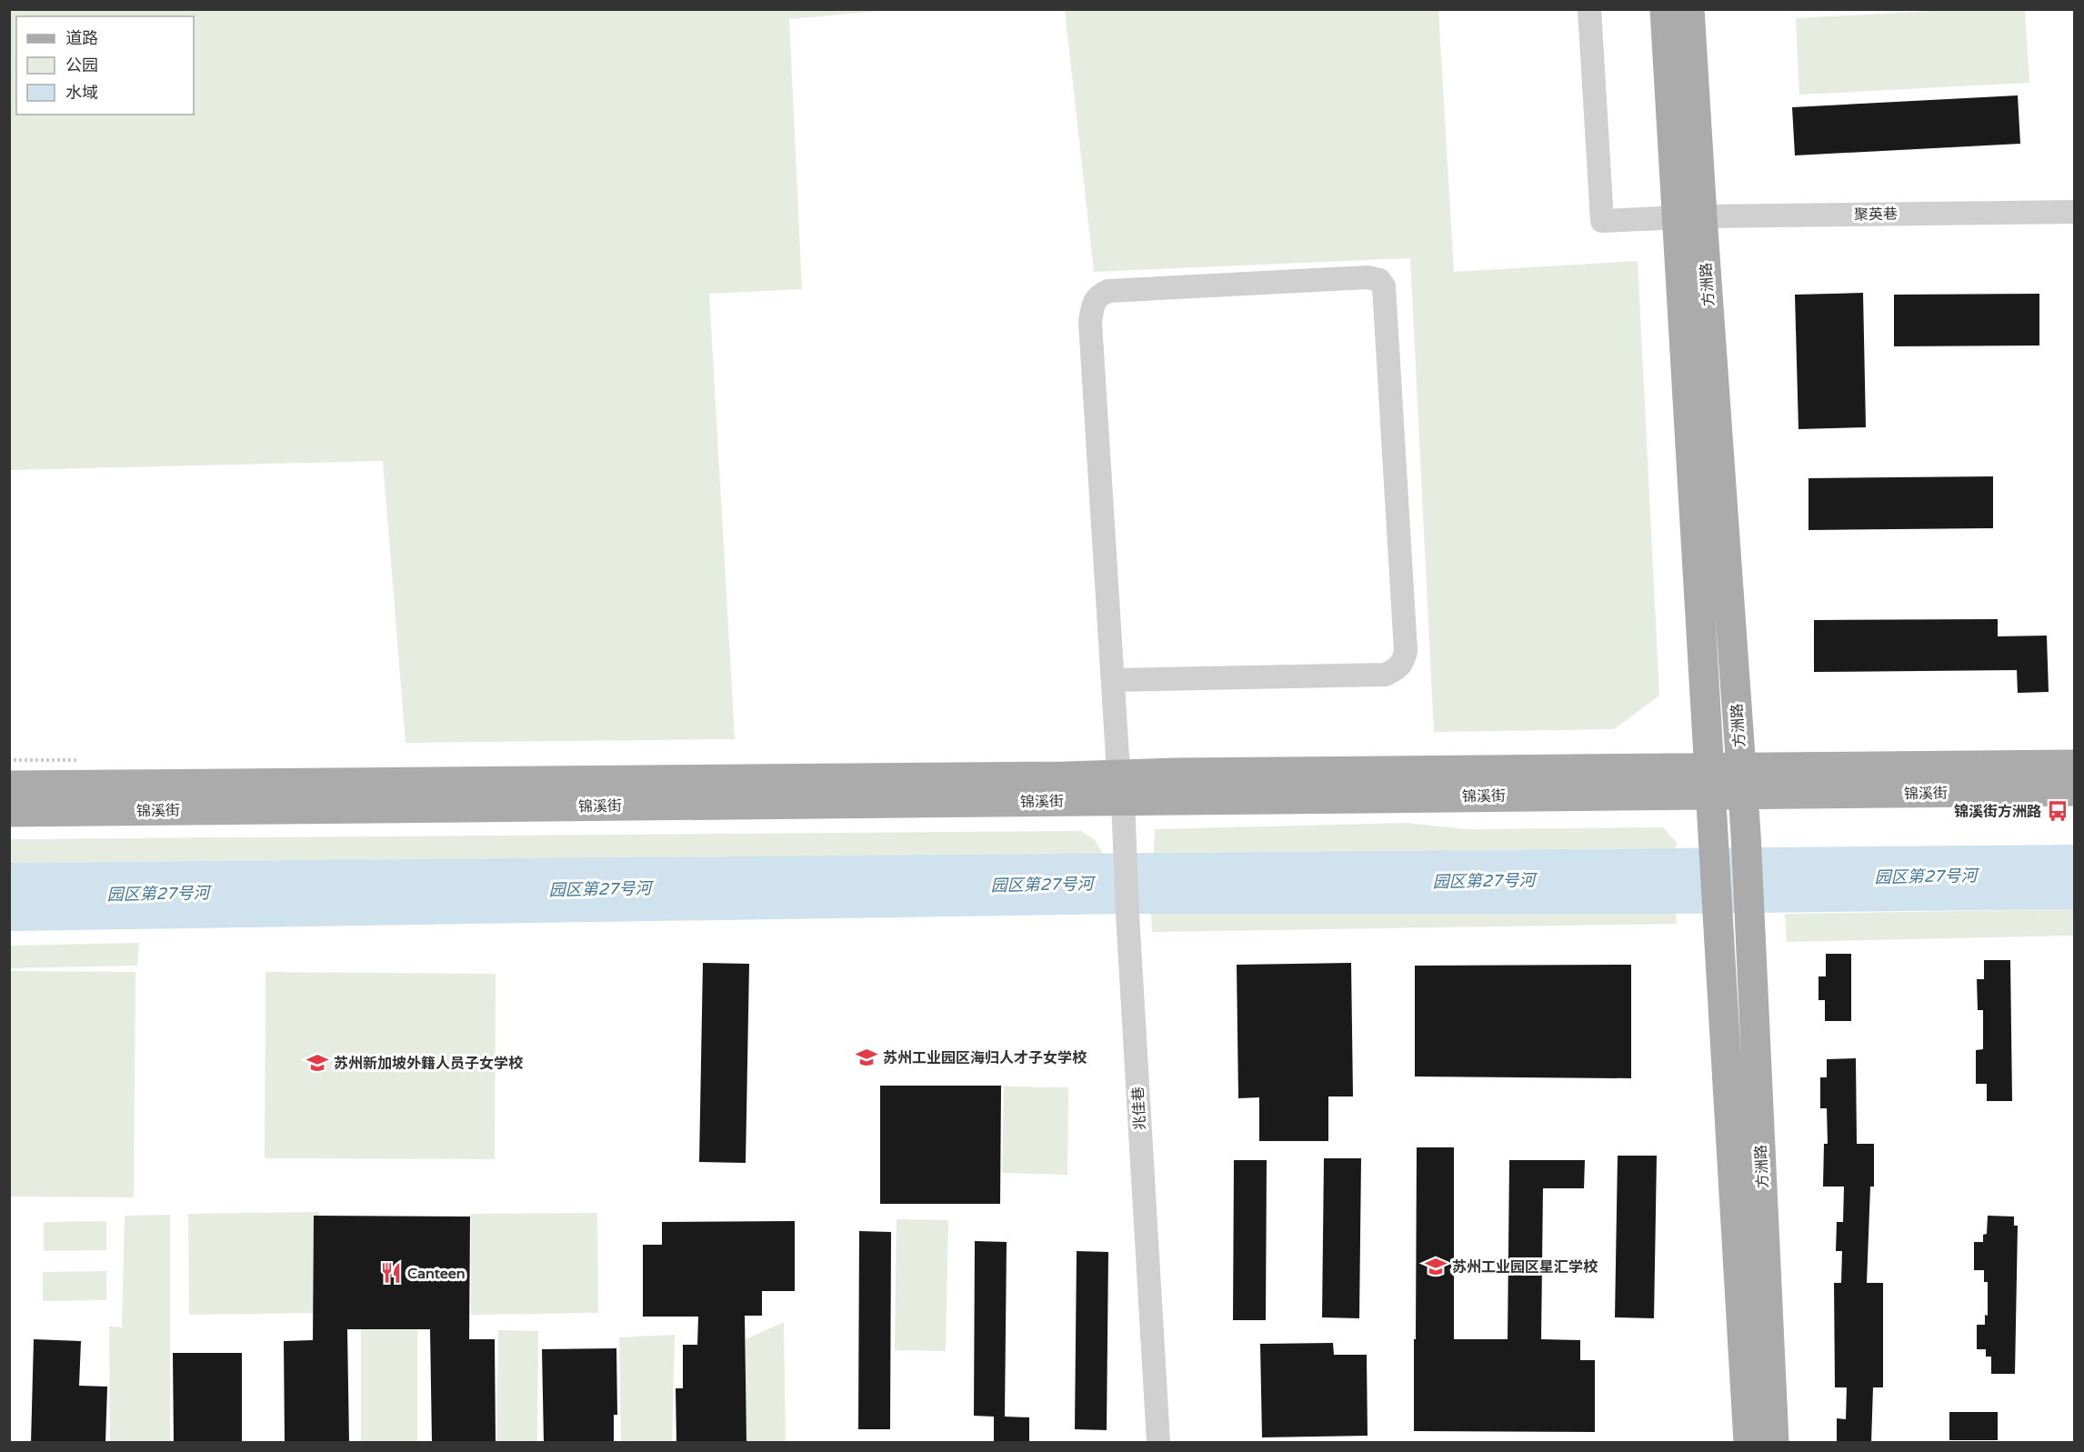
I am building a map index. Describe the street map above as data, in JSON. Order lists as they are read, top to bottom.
{
  "streets": {
    "main road": ["方洲路", "锦溪街"],
    "street": ["聚英巷", "兆佳巷"]
  },
  "crossings": [
    ["聚英巷", "方洲路"],
    ["方洲路", "锦溪街"],
    ["锦溪街", "兆佳巷"]
  ],
  "water": ["园区第27号河"],
  "places": {
    "bus stop": ["锦溪街方洲路"],
    "school or university": ["苏州工业园区海归人才子女学校", "苏州新加坡外籍人员子女学校", "苏州工业园区星汇学校"],
    "restaurant": ["Canteen"]
  },
  "legend": ["道路", "公园", "水域"]
}
